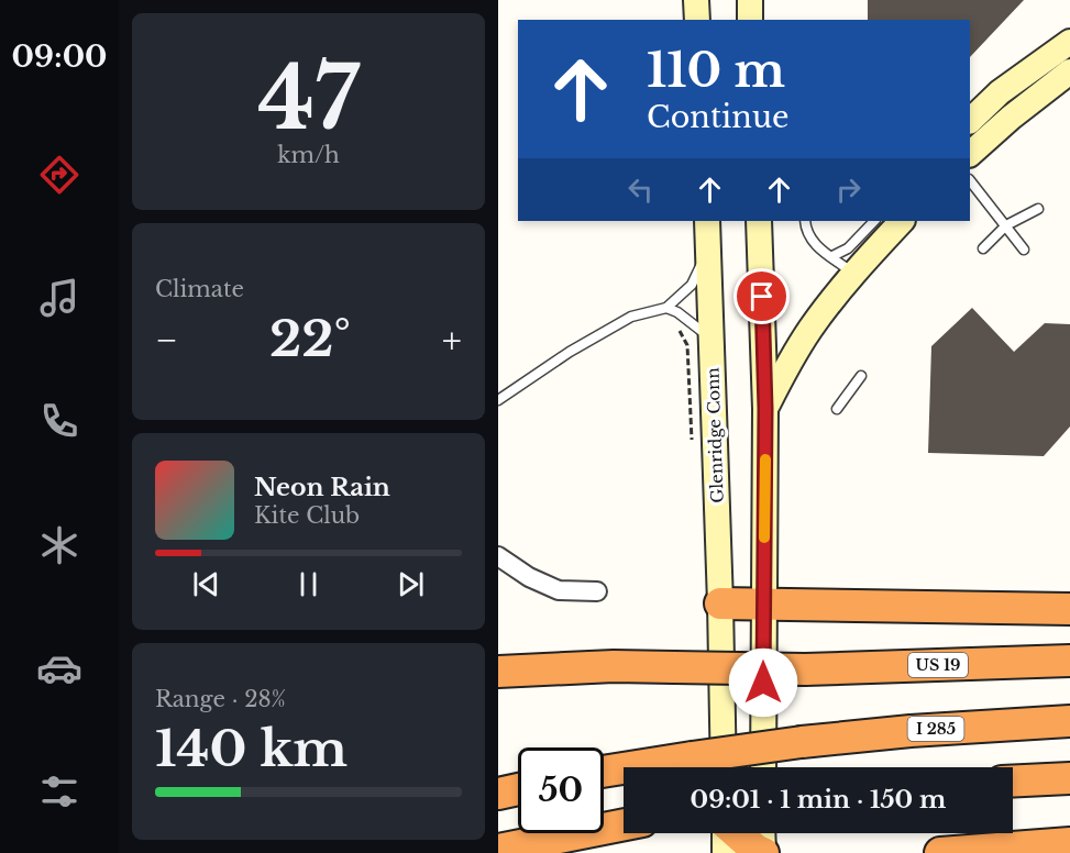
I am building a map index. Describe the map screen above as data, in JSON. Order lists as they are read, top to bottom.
{
  "streets": {
    "highway": ["US 19", "I 285"],
    "main road": ["Glenridge Conn"]
  },
  "page": {
    "tabs": "09:00",
    "tile": [
      ["47", "km/h"],
      "Climate",
      ["Range · 28%", "140 km"]
    ],
    "turn": ["110 m", "Continue"],
    "heat": ["−", "22°", "+"],
    "song": ["Neon Rain", "Kite Club"],
    "limit": "50",
    "trip": "09:01 · 1 min · 150 m"
  }
}
